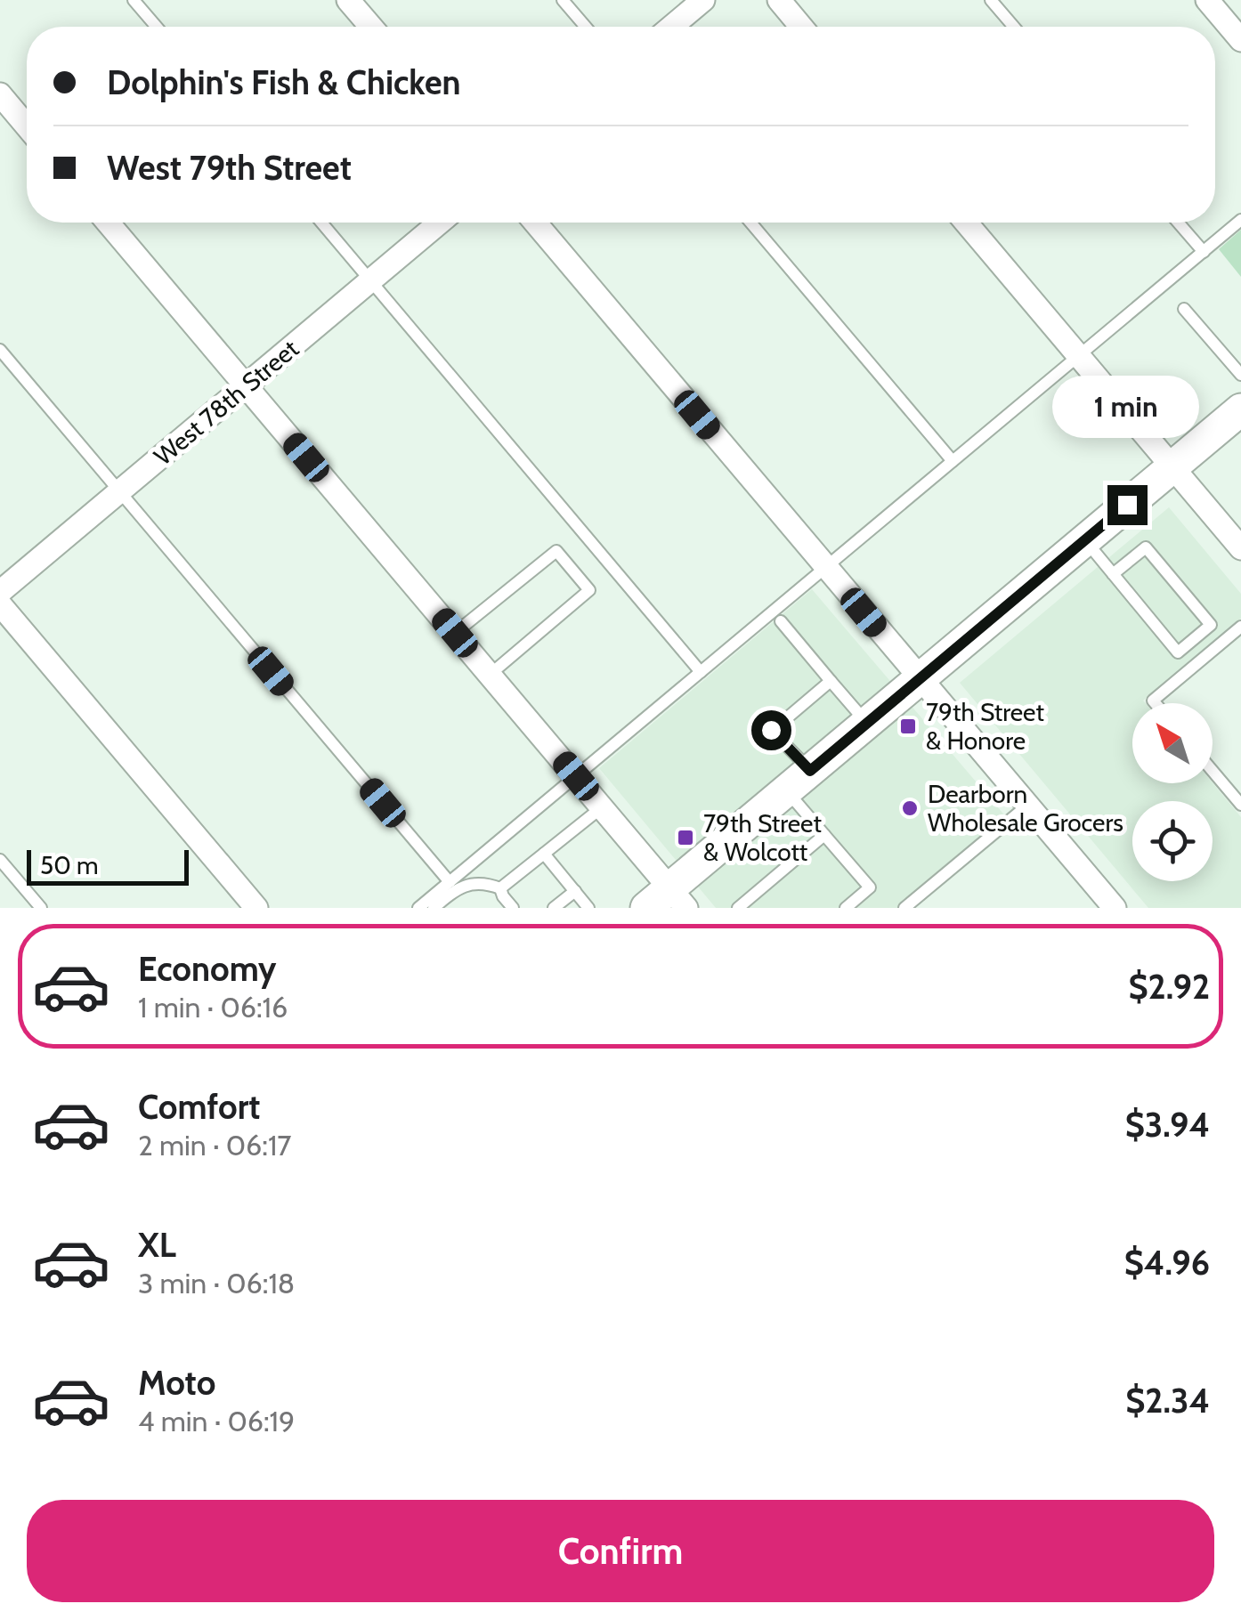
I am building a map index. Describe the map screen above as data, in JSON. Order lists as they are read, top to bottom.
{
  "streets": {
    "street": ["West 78th Street"]
  },
  "places": {
    "transit": ["79th Street & Honore", "79th Street & Wolcott"],
    "other": ["Dearborn Wholesale Grocers"]
  },
  "scale_bar": "50 m",
  "north": "top left",
  "page": {
    "banner": ["Dolphin's Fish & Chicken", "West 79th Street"],
    "bubble": "1 min",
    "scale": "50 m",
    "list": [
      {
        "name": "Economy",
        "note": "1 min · 06:16",
        "value": "$2.92"
      },
      {
        "name": "Comfort",
        "note": "2 min · 06:17",
        "value": "$3.94"
      },
      {
        "name": "XL",
        "note": "3 min · 06:18",
        "value": "$4.96"
      },
      {
        "name": "Moto",
        "note": "4 min · 06:19",
        "value": "$2.34"
      }
    ],
    "buttons": "Confirm"
  }
}
